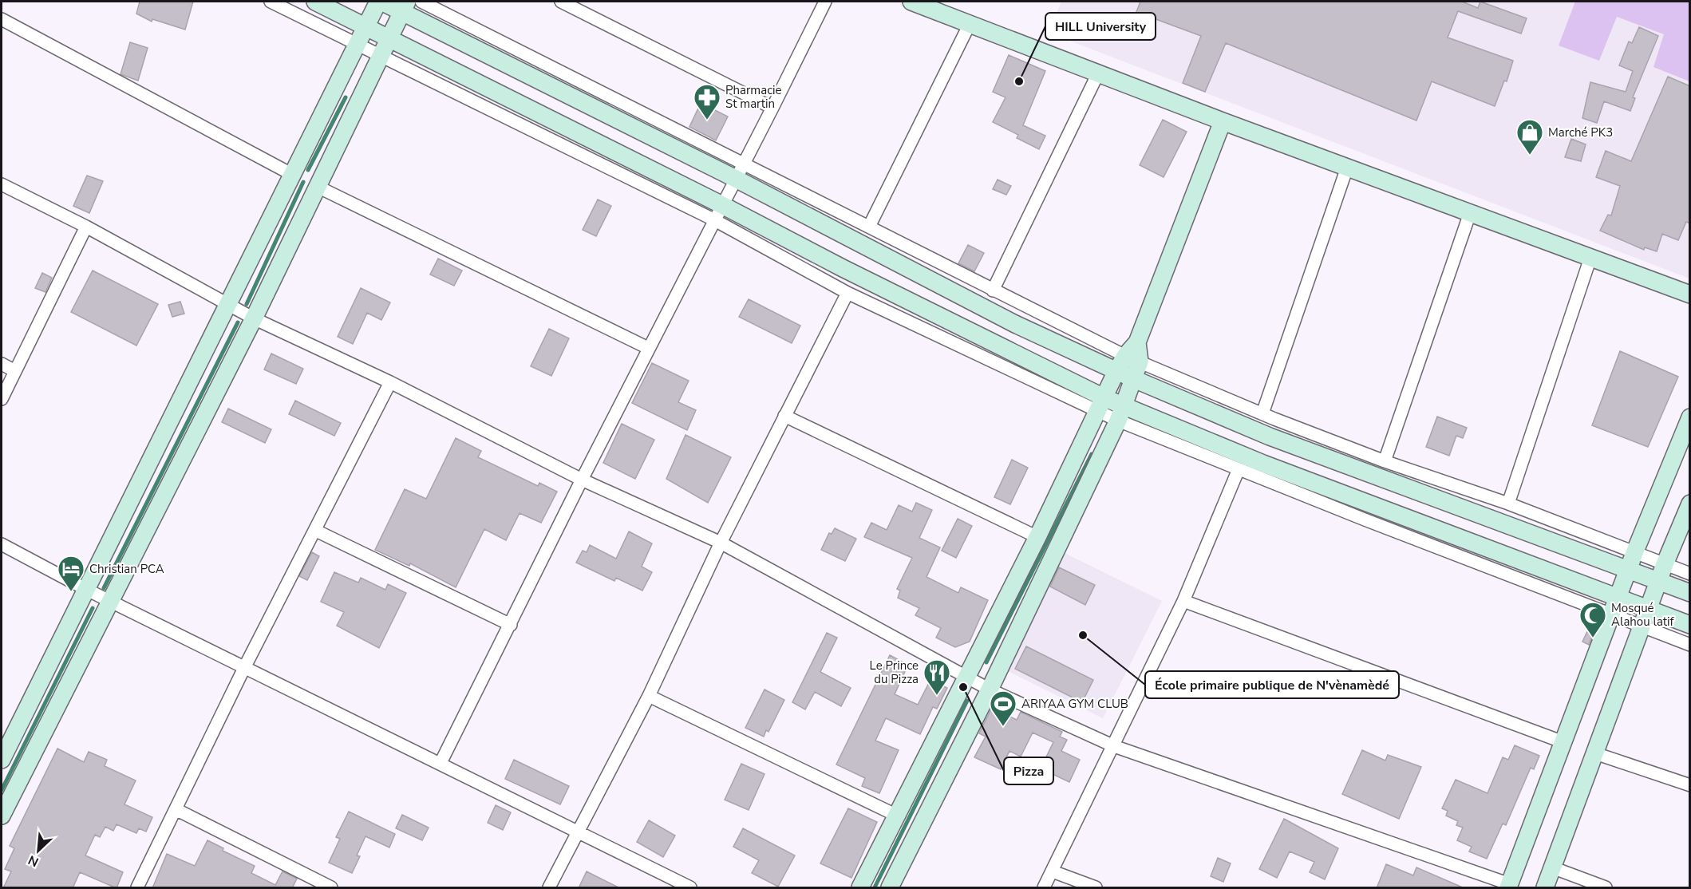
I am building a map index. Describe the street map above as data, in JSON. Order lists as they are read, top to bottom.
{
  "places": {
    "other": ["HILL University", "École primaire publique de N'vènamèdé", "Pizza"],
    "pharmacy": ["Pharmacie St martin"],
    "shop": ["Marché PK3"],
    "hotel": ["Christian PCA"],
    "mosque": ["Mosqué Alahou latif"],
    "restaurant": ["Le Prince du Pizza"],
    "sports": ["ARIYAA GYM CLUB"]
  },
  "north": "bottom left"
}
